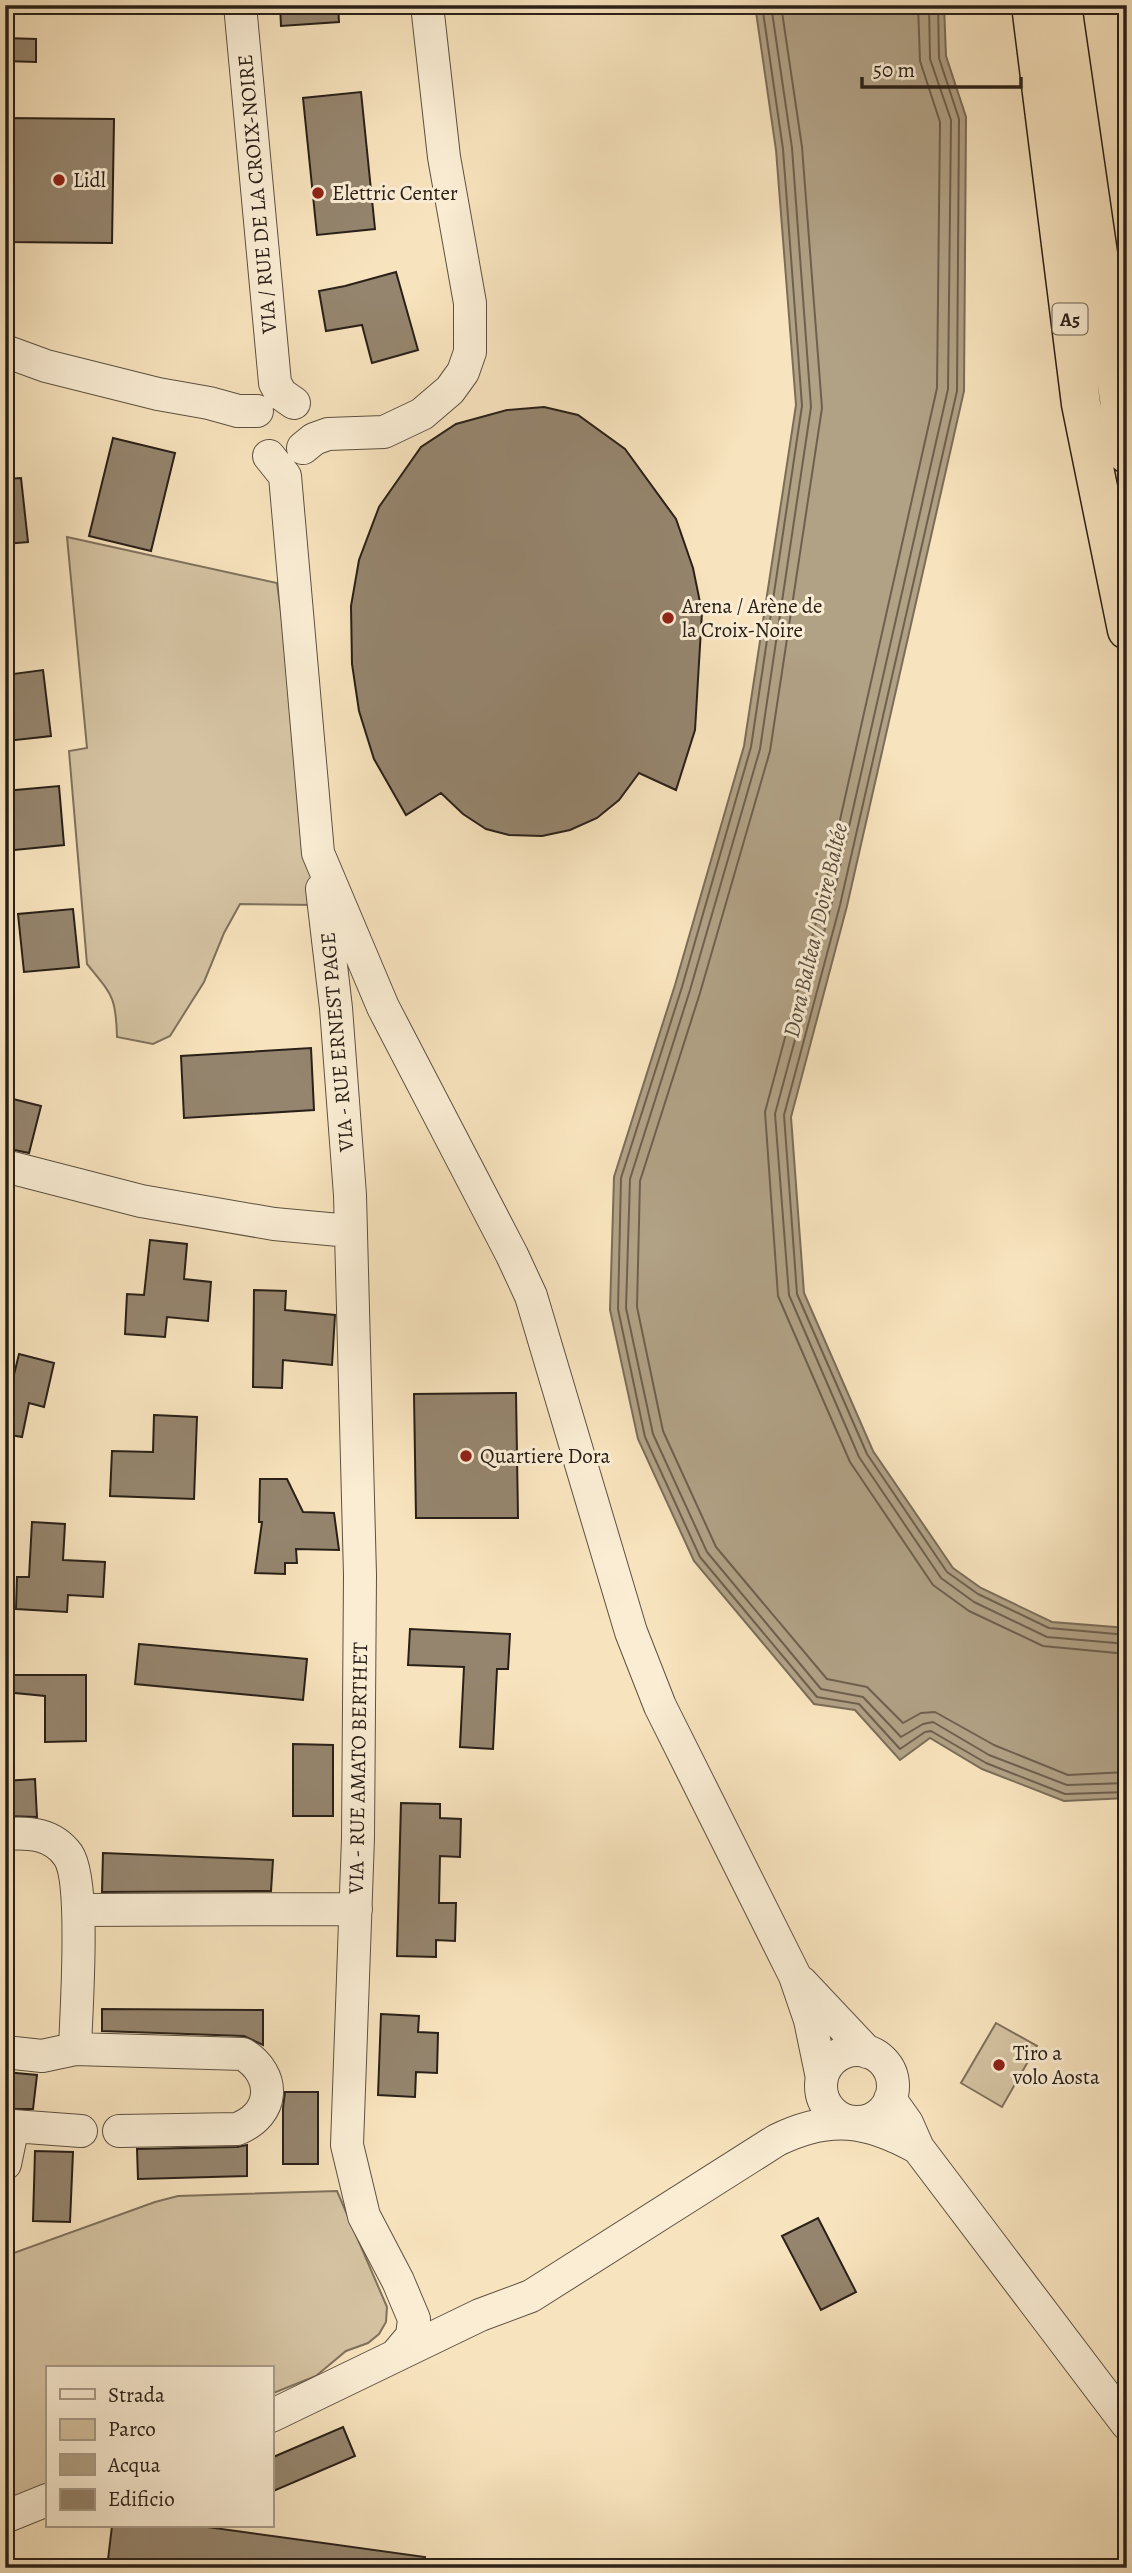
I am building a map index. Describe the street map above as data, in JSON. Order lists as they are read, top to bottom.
{
  "streets": {
    "highway": ["A5"],
    "street": ["VIA / RUE DE LA CROIX-NOIRE", "VIA - RUE ERNEST PAGE", "VIA - RUE AMATO BERTHET"]
  },
  "crossings": [
    ["VIA / RUE DE LA CROIX-NOIRE", "VIA - RUE ERNEST PAGE"],
    ["VIA - RUE ERNEST PAGE", "VIA - RUE AMATO BERTHET"]
  ],
  "water": ["Dora Baltea / Doire Baltée"],
  "places": [
    "Lidl",
    "Elettric Center",
    "Arena / Arène de la Croix-Noire",
    "Quartiere Dora",
    "Tiro a volo Aosta"
  ],
  "legend": [
    "Strada",
    "Parco",
    "Acqua",
    "Edificio"
  ],
  "scale_bar": "50 m"
}
